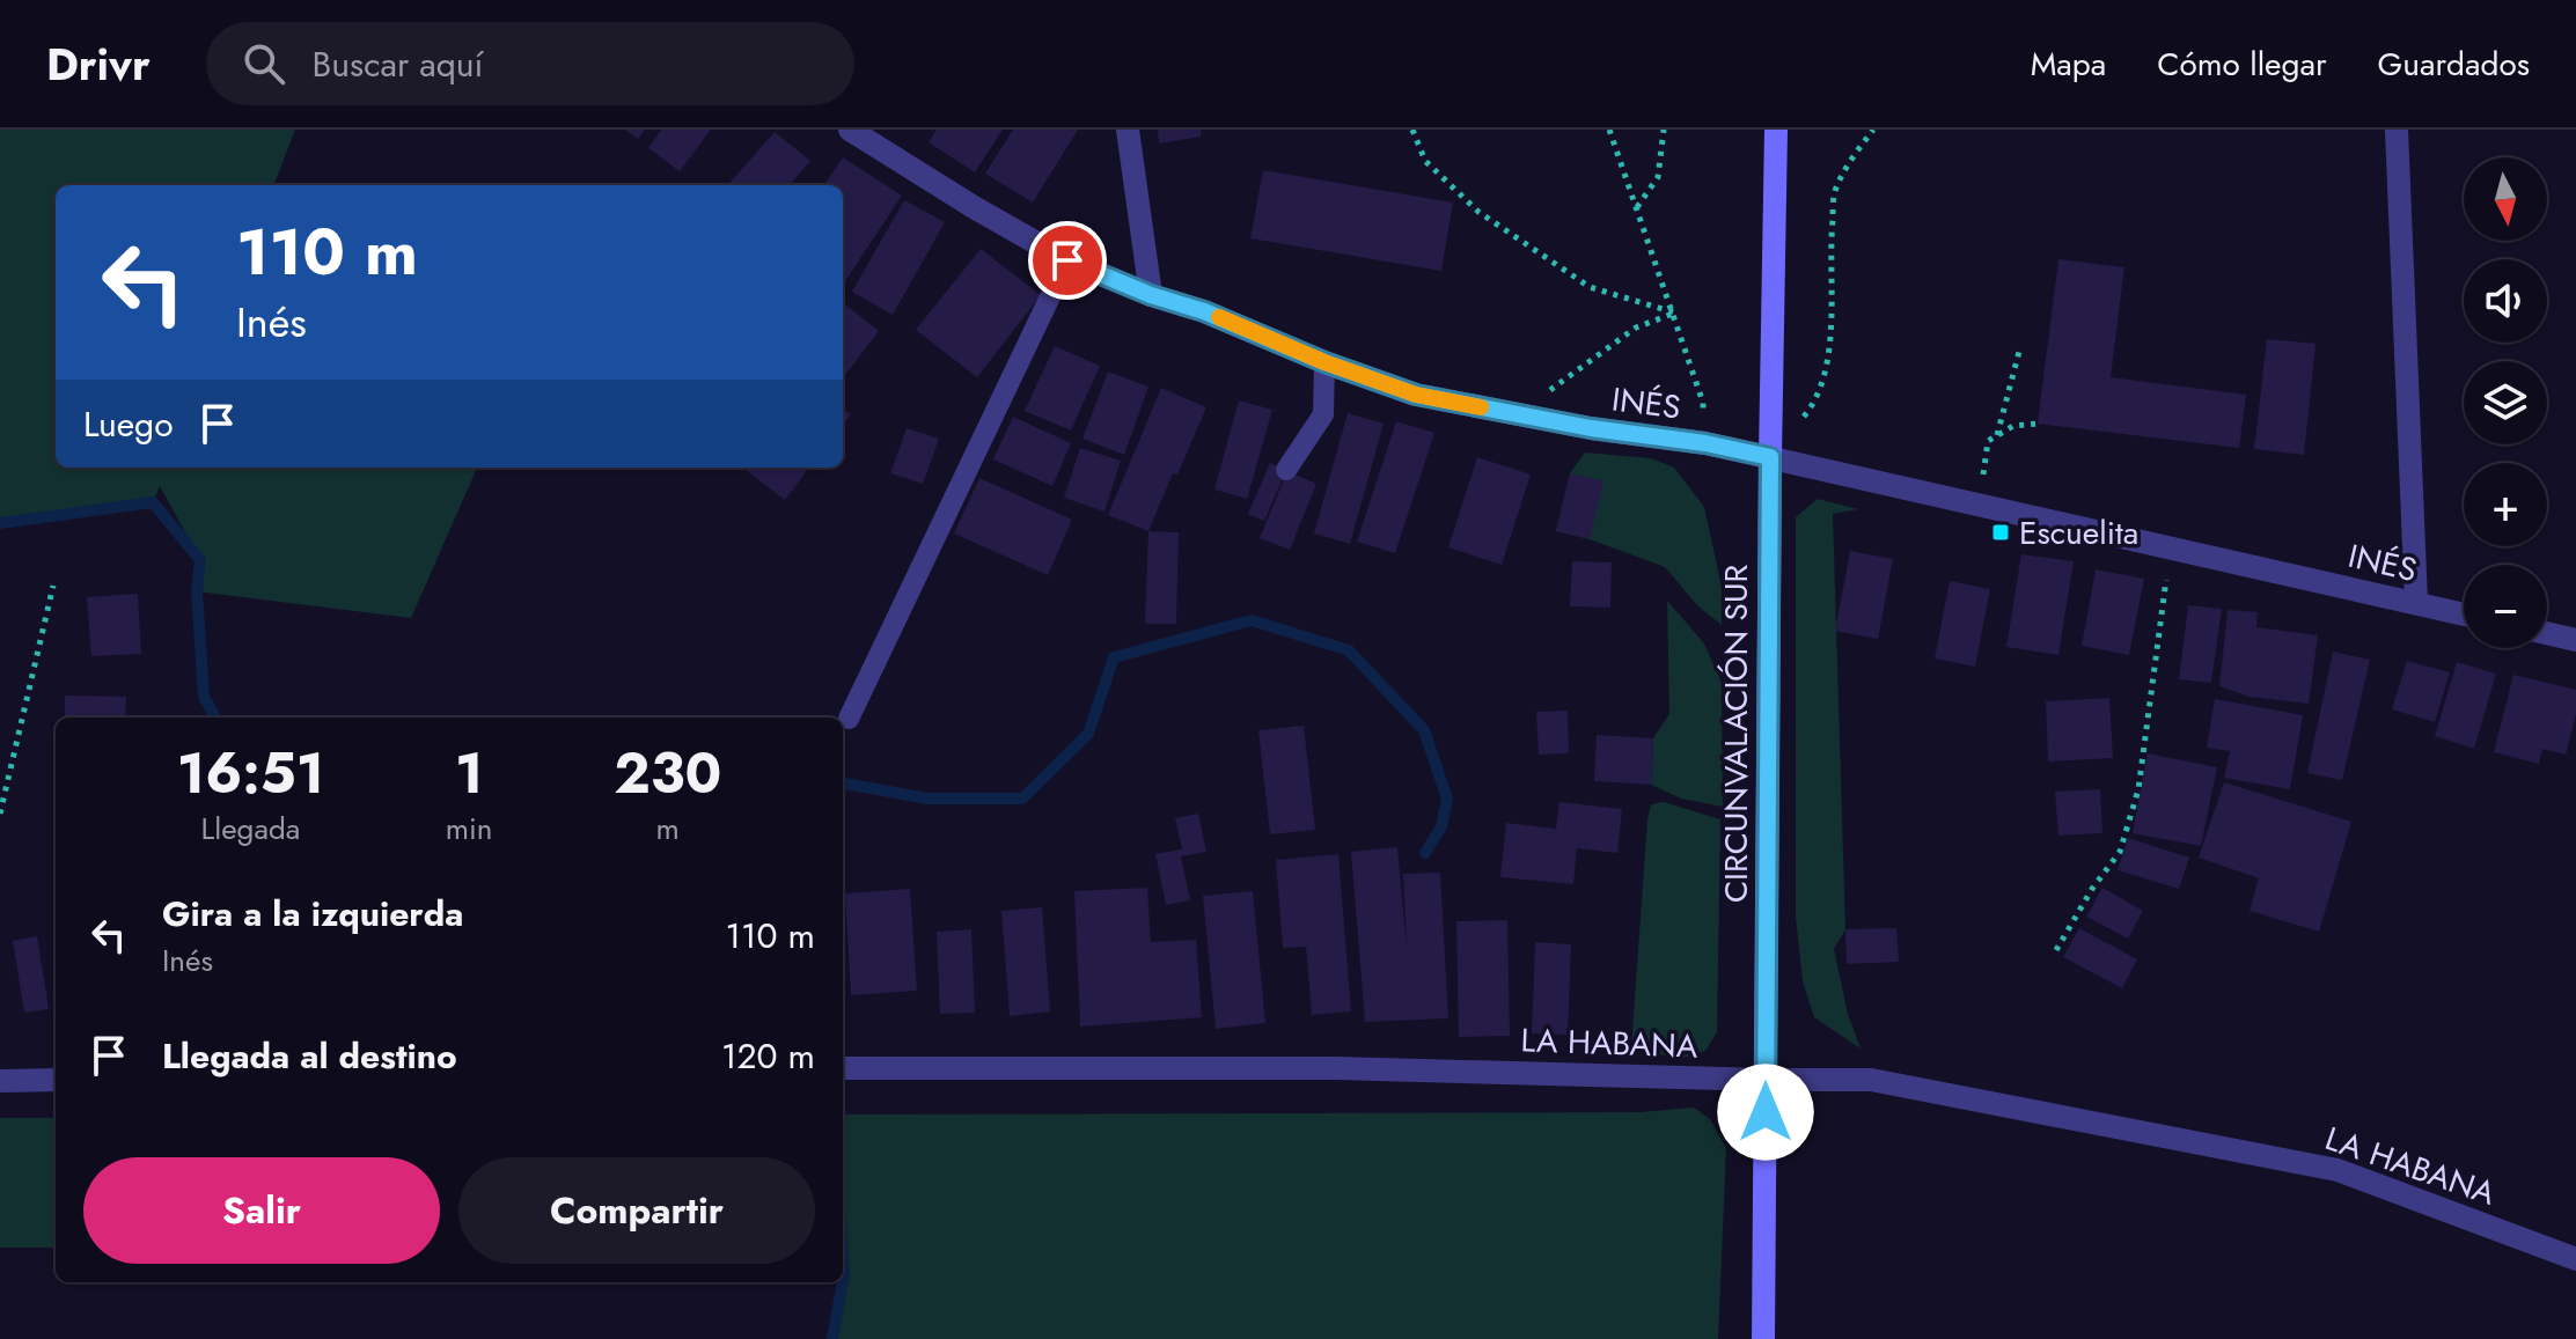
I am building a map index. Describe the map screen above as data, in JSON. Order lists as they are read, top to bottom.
{
  "streets": {
    "street": ["INÉS", "CIRCUNVALACIÓN SUR", "LA HABANA"]
  },
  "crossings": [
    ["INÉS", "CIRCUNVALACIÓN SUR"],
    ["CIRCUNVALACIÓN SUR", "LA HABANA"]
  ],
  "places": {
    "transit": ["Escuelita"]
  },
  "north": "bottom",
  "page": {
    "header": "Drivr",
    "search": "Buscar aquí",
    "nav": ["Mapa", "Cómo llegar", "Guardados"],
    "map_buttons": ["+", "−"],
    "turn": ["110 m", "Inés"],
    "then": "Luego",
    "eta": [
      "16:51",
      "Llegada",
      "1",
      "min",
      "230",
      "m"
    ],
    "list": [
      {
        "name": "Gira a la izquierda",
        "note": "Inés",
        "value": "110 m"
      },
      {
        "name": "Llegada al destino",
        "value": "120 m"
      }
    ],
    "buttons": ["Salir", "Compartir"]
  }
}
